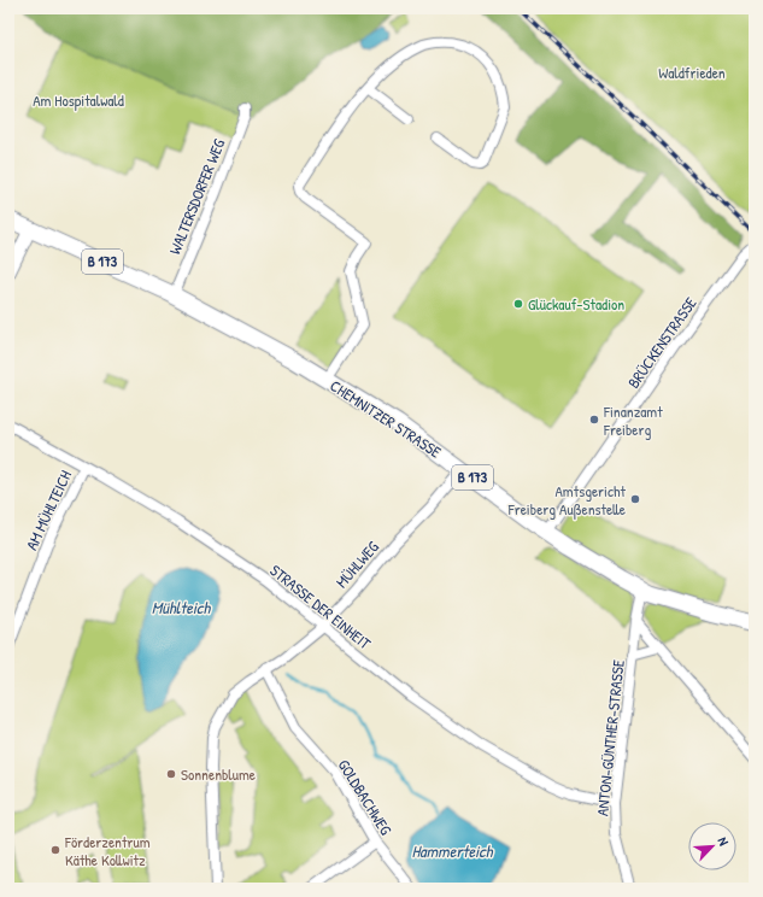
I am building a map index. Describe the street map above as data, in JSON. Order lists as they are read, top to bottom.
{
  "streets": {
    "main road": ["B 173", "CHEMNITZER STRASSE"],
    "street": [
      "WALTERSDORFER WEG",
      "BRÜCKENSTRASSE",
      "AM MÜHLTEICH",
      "MÜHLWEG",
      "STRASSE DER EINHEIT",
      "ANTON-GÜNTHER-STRASSE",
      "GOLDBACHWEG"
    ]
  },
  "crossings": [
    ["WALTERSDORFER WEG", "CHEMNITZER STRASSE"],
    ["BRÜCKENSTRASSE", "CHEMNITZER STRASSE"],
    ["CHEMNITZER STRASSE", "MÜHLWEG"],
    ["CHEMNITZER STRASSE", "ANTON-GÜNTHER-STRASSE"],
    ["AM MÜHLTEICH", "STRASSE DER EINHEIT"],
    ["MÜHLWEG", "STRASSE DER EINHEIT"],
    ["MÜHLWEG", "GOLDBACHWEG"],
    ["STRASSE DER EINHEIT", "ANTON-GÜNTHER-STRASSE"]
  ],
  "water": ["Mühlteich", "Hammerteich"],
  "parks": ["Waldfrieden", "Am Hospitalwald"],
  "places": [
    "Glückauf-Stadion",
    "Finanzamt Freiberg",
    "Amtsgericht Freiberg Außenstelle",
    "Sonnenblume",
    "Förderzentrum Käthe Kollwitz"
  ],
  "north": "top right"
}
